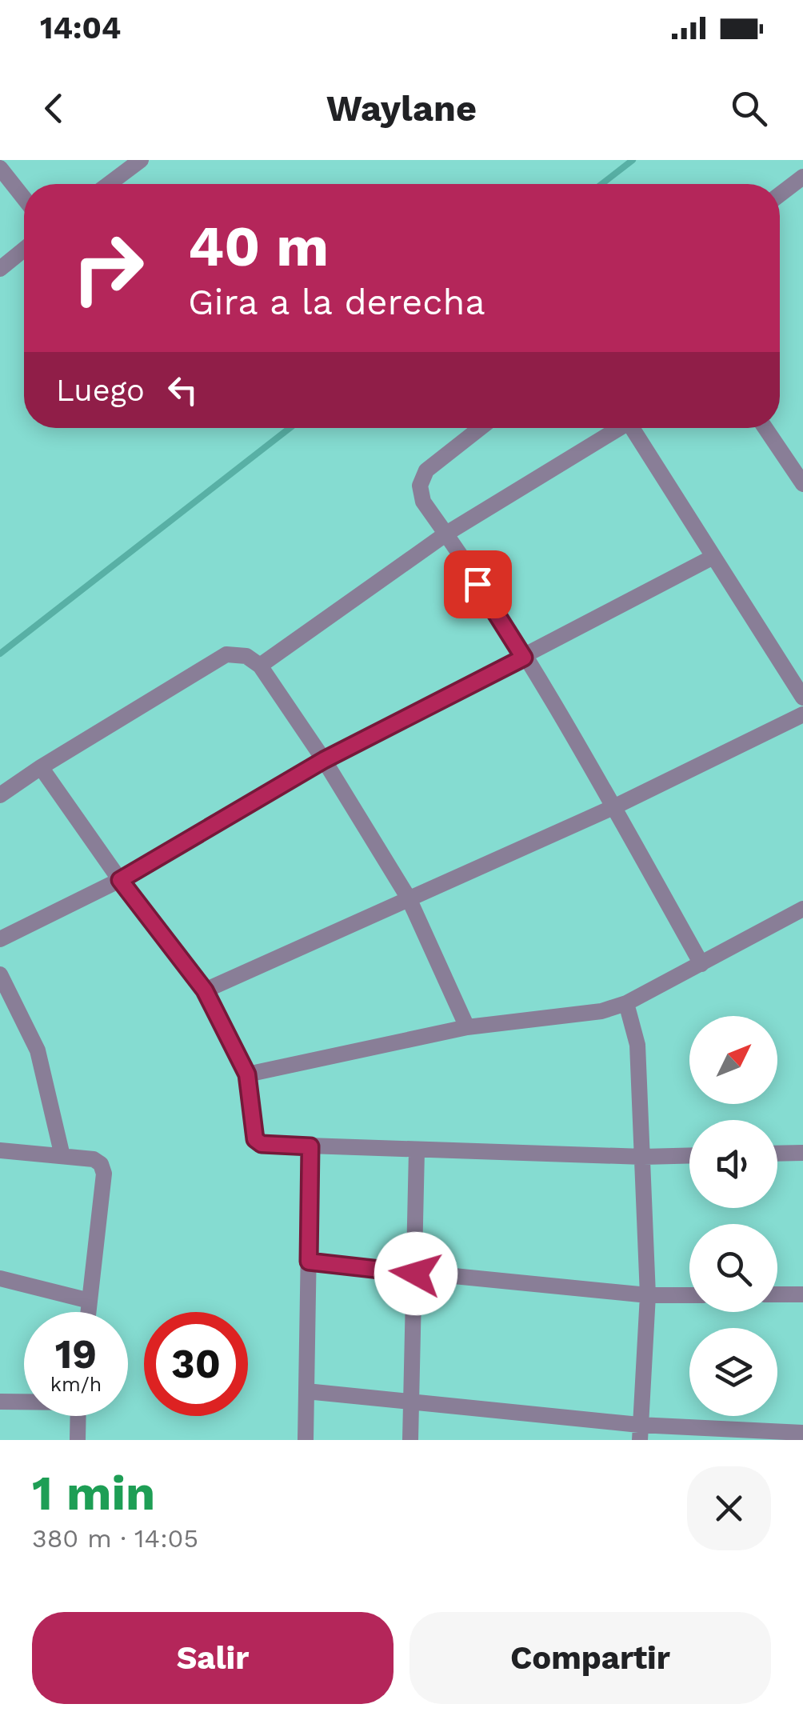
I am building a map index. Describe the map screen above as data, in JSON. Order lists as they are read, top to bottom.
{
  "north": "top right",
  "page": {
    "status": "14:04",
    "header": "Waylane",
    "turn": ["40 m", "Gira a la derecha"],
    "then": "Luego",
    "speed": "19 km/h",
    "limit": "30",
    "heading": ["1 min", "380 m · 14:05"],
    "buttons": ["Salir", "Compartir"]
  }
}
